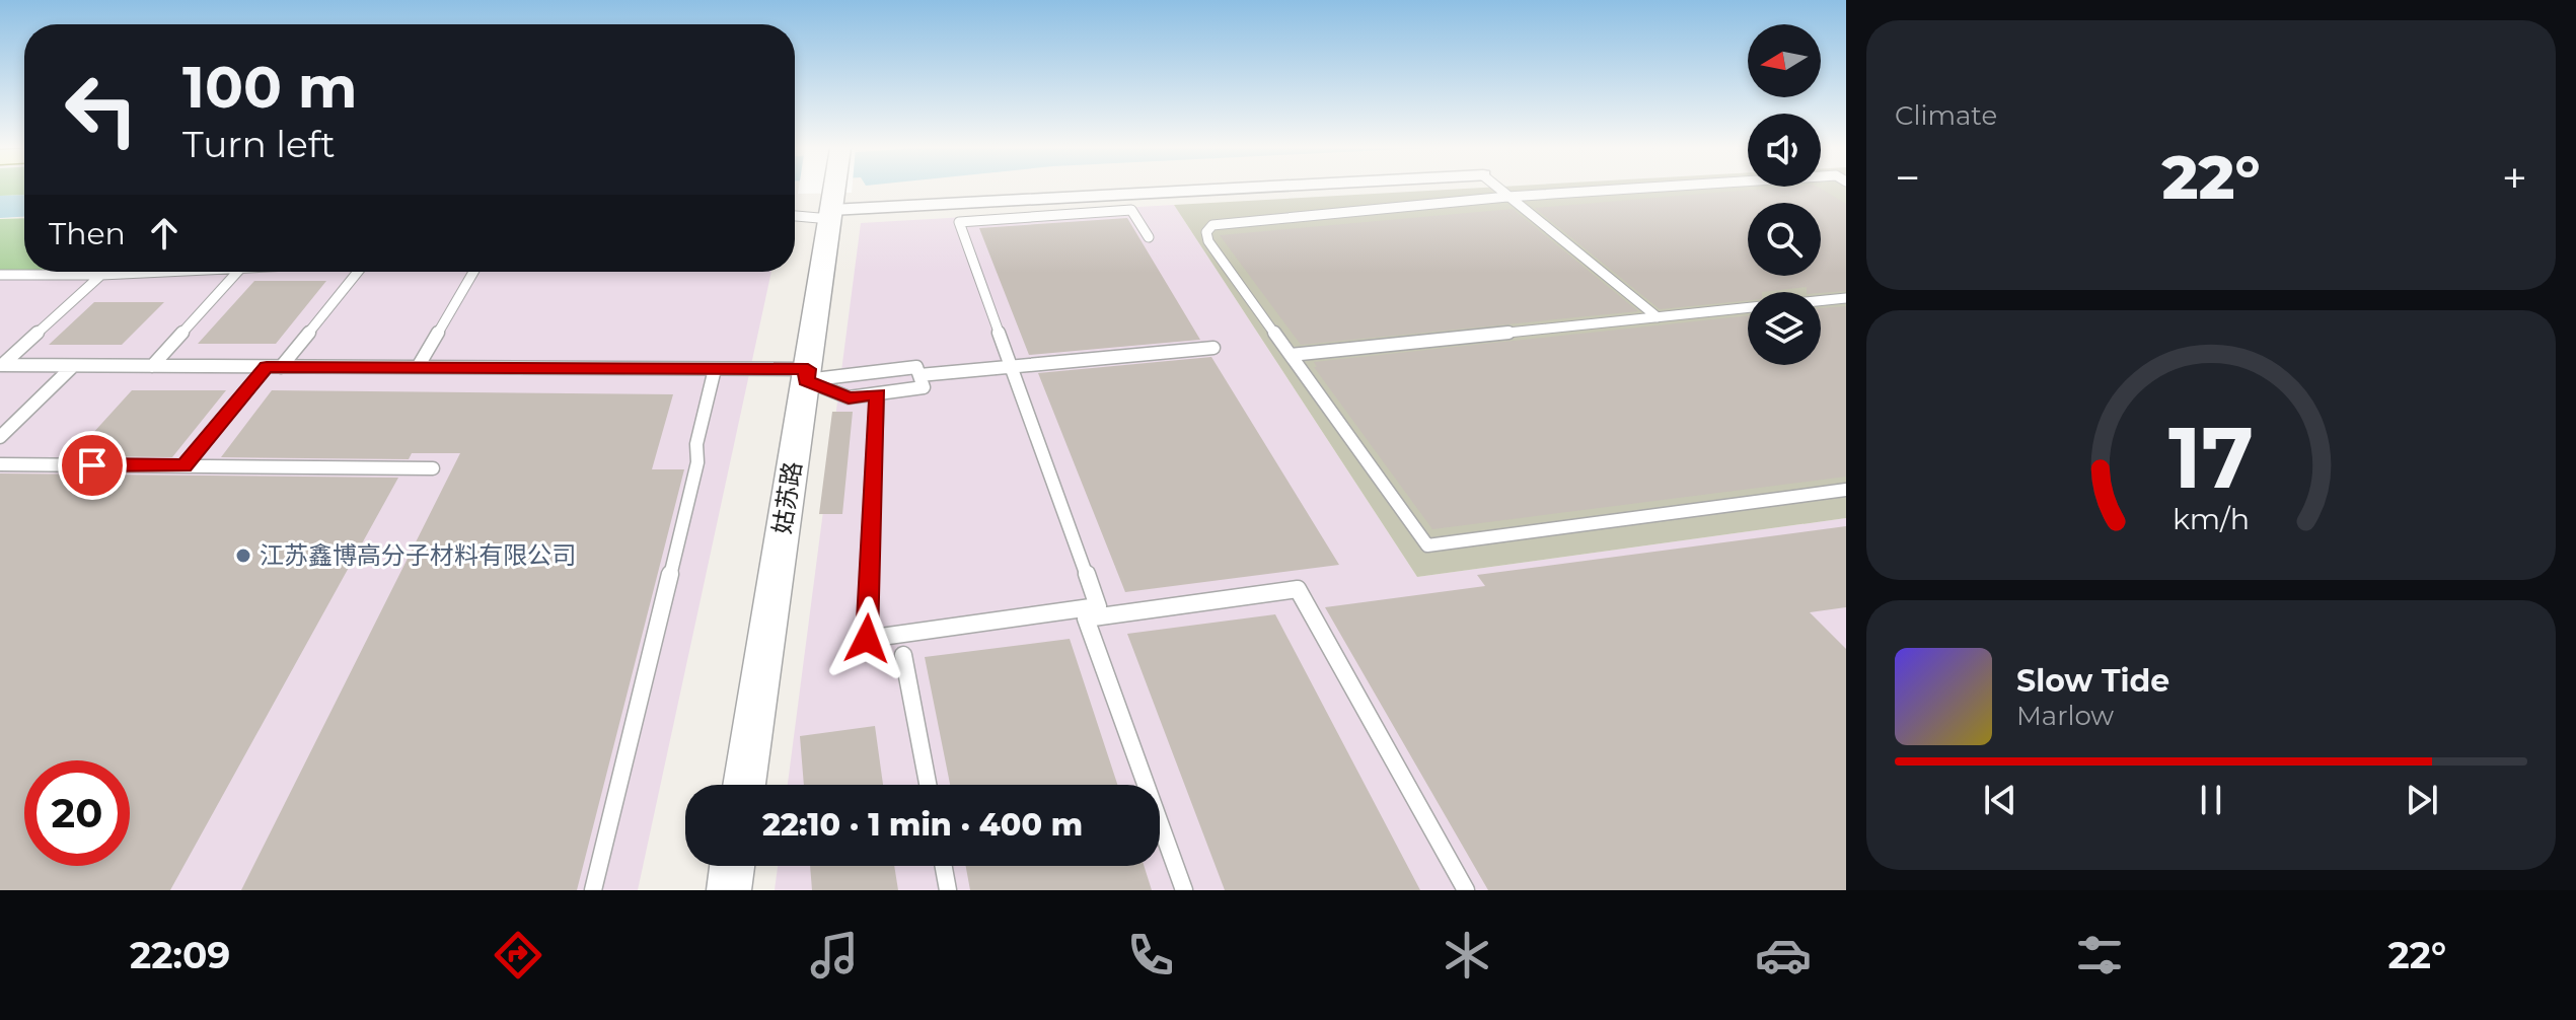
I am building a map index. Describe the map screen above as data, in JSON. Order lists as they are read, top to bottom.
{
  "streets": {
    "street": ["姑苏路"]
  },
  "places": ["江苏鑫博高分子材料有限公司"],
  "north": "left",
  "page": {
    "tile": "Climate",
    "turn": ["100 m", "Turn left"],
    "heat": ["−", "22°", "+"],
    "then": "Then",
    "song": ["Slow Tide", "Marlow"],
    "limit": "20",
    "trip": "22:10 · 1 min · 400 m",
    "tabs": ["22:09", "22°"],
    "gauge": ["17", "km/h"]
  }
}
